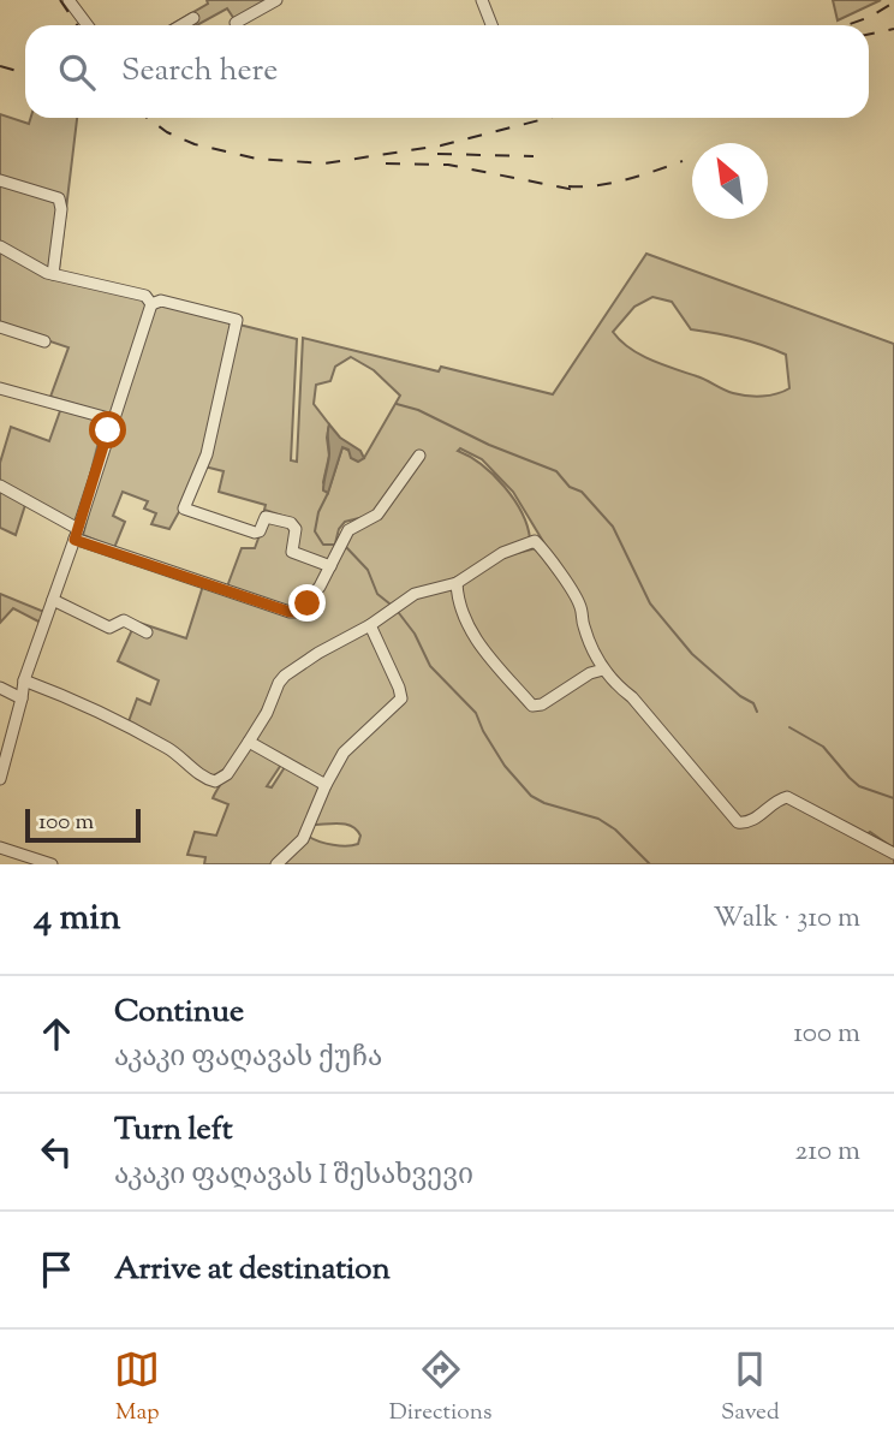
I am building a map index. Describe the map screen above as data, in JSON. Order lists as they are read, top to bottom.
{
  "scale_bar": "100 m",
  "north": "top left",
  "page": {
    "search": "Search here",
    "scale": "100 m",
    "heading": ["4 min", "Walk · 310 m"],
    "list": [
      ["Continue", "აკაკი ფაღავას ქუჩა", "100 m"],
      ["Turn left", "აკაკი ფაღავას I შესახვევი", "210 m"],
      "Arrive at destination"
    ],
    "nav": ["Map", "Directions", "Saved"]
  }
}
